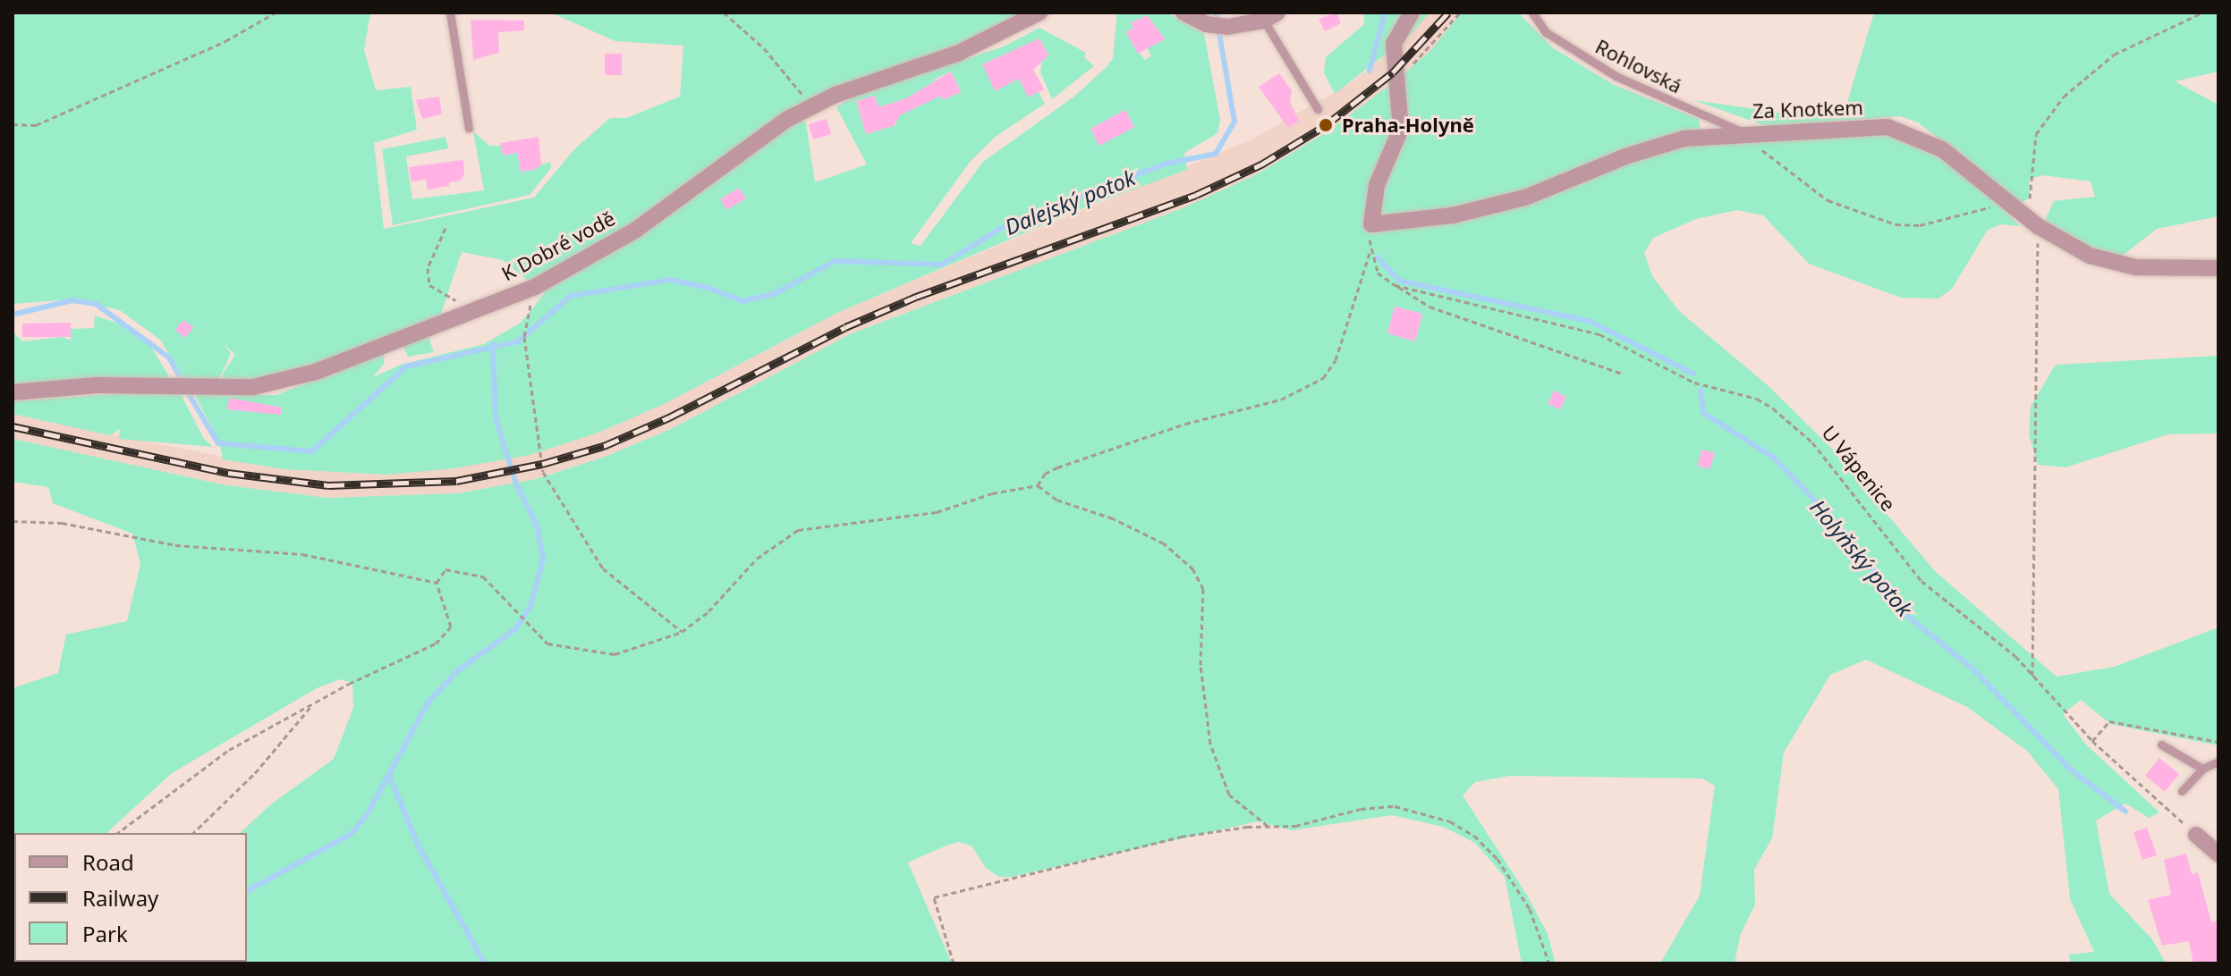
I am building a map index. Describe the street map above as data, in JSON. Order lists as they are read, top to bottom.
{
  "streets": {
    "street": ["Za Knotkem", "K Dobré vodě"],
    "lane": ["Rohlovská"],
    "path": ["U Vápenice"]
  },
  "crossings": [
    ["Rohlovská", "Za Knotkem"]
  ],
  "water": ["Dalejský potok", "Holyňský potok"],
  "places": ["Praha-Holyně"],
  "legend": ["Road", "Railway", "Park"]
}
